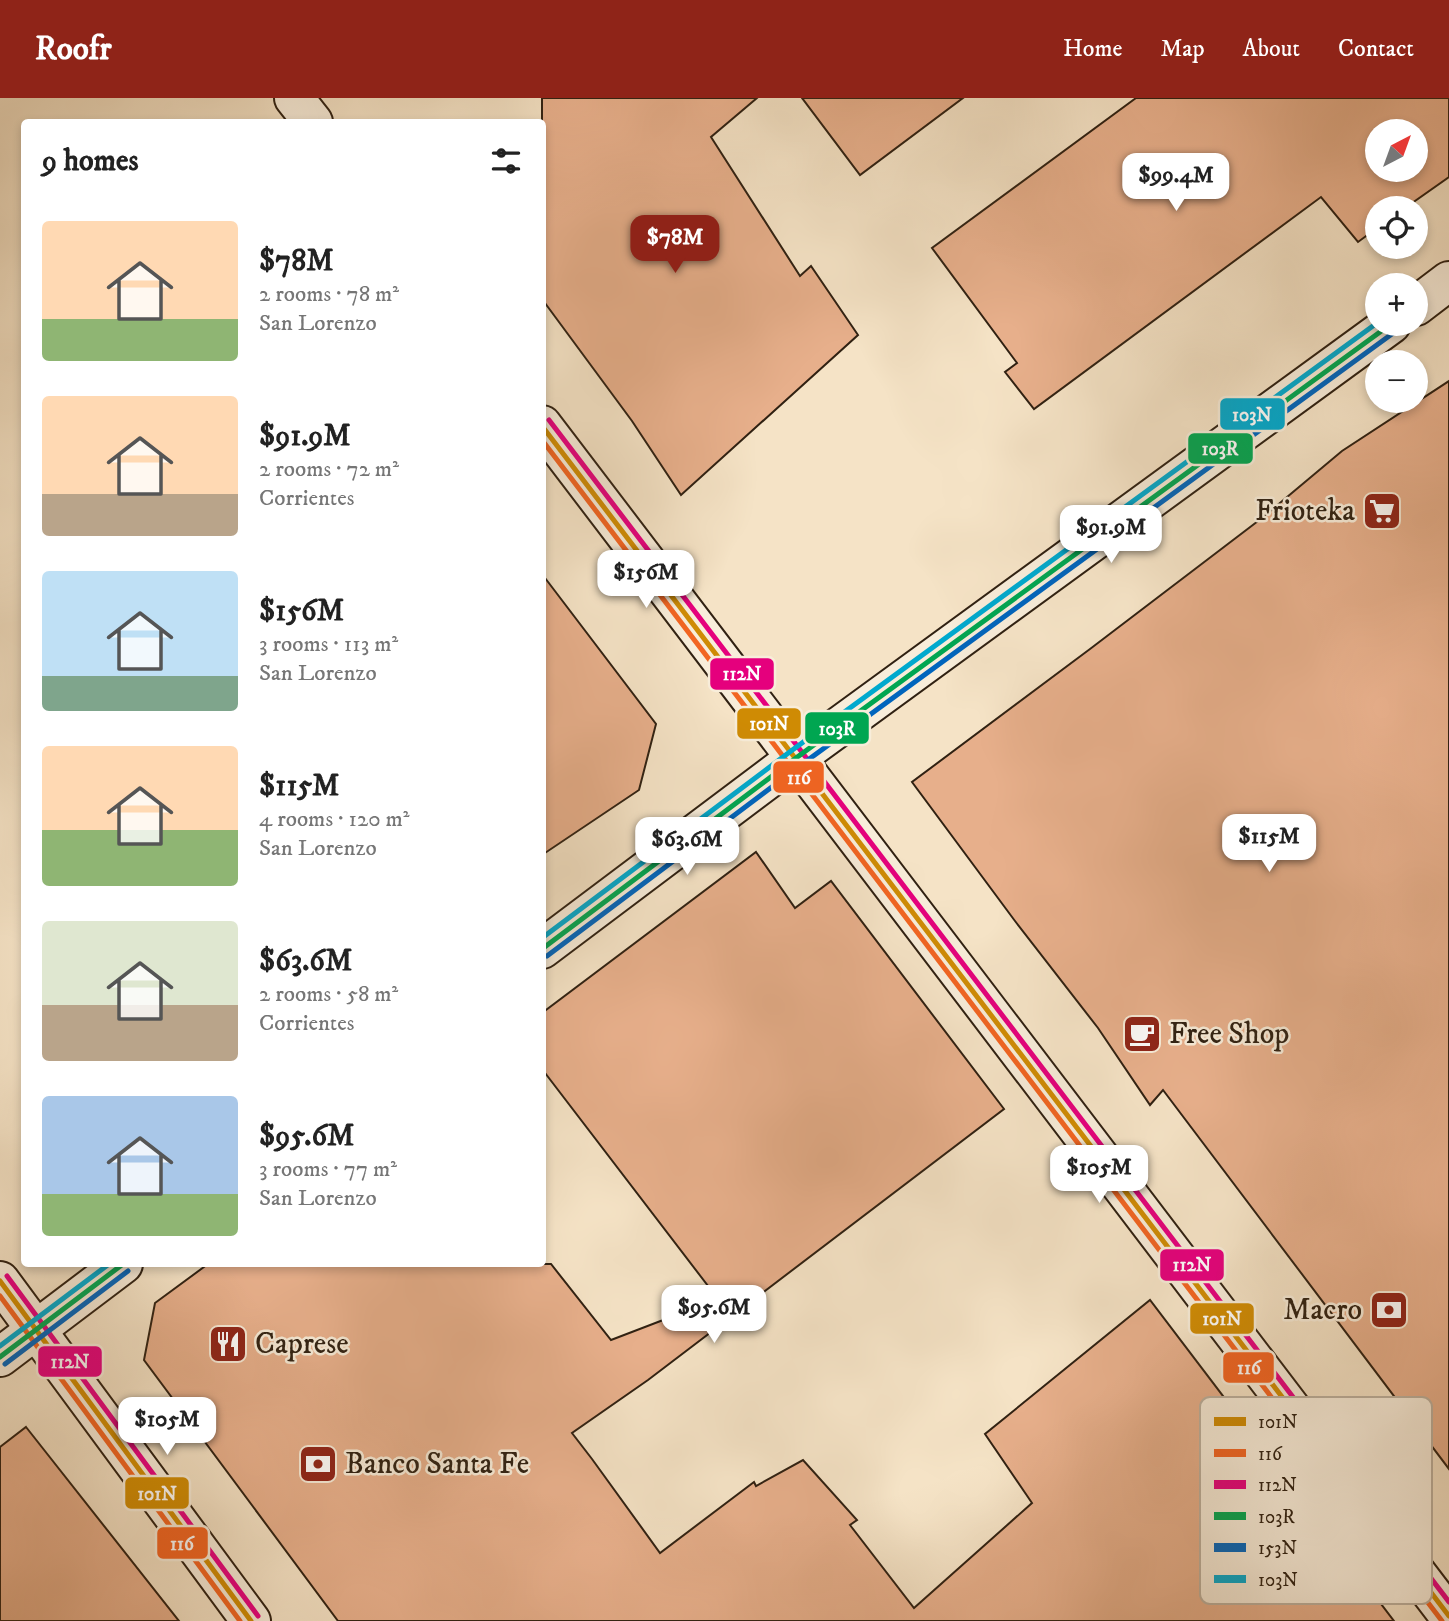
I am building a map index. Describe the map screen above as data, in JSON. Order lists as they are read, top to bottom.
{
  "places": {
    "supermarket": ["Frioteka"],
    "cafe": ["Free Shop"],
    "bank": ["Macro", "Banco Santa Fe"],
    "restaurant": ["Caprese"]
  },
  "lines": [
    "transit line 103N",
    "transit line 103R",
    "transit line 153N",
    "transit line 112N",
    "transit line 101N",
    "transit line 116"
  ],
  "legend": [
    "101N",
    "116",
    "112N",
    "103R",
    "153N",
    "103N"
  ],
  "north": "top right",
  "page": {
    "header": "Roofr",
    "nav": [
      "Home",
      "Map",
      "About",
      "Contact"
    ],
    "map_buttons": ["+", "−"],
    "heading": "9 homes",
    "price": [
      "$99.4M",
      "$78M",
      "$91.9M",
      "$156M",
      "$115M",
      "$63.6M",
      "$105M",
      "$95.6M",
      "$105M"
    ],
    "list": [
      {
        "name": "$78M",
        "note": "2 rooms · 78 m² · San Lorenzo"
      },
      {
        "name": "$91.9M",
        "note": "2 rooms · 72 m² · Corrientes"
      },
      {
        "name": "$156M",
        "note": "3 rooms · 113 m² · San Lorenzo"
      },
      {
        "name": "$115M",
        "note": "4 rooms · 120 m² · San Lorenzo"
      },
      {
        "name": "$63.6M",
        "note": "2 rooms · 58 m² · Corrientes"
      },
      {
        "name": "$95.6M",
        "note": "3 rooms · 77 m² · San Lorenzo"
      }
    ]
  }
}
